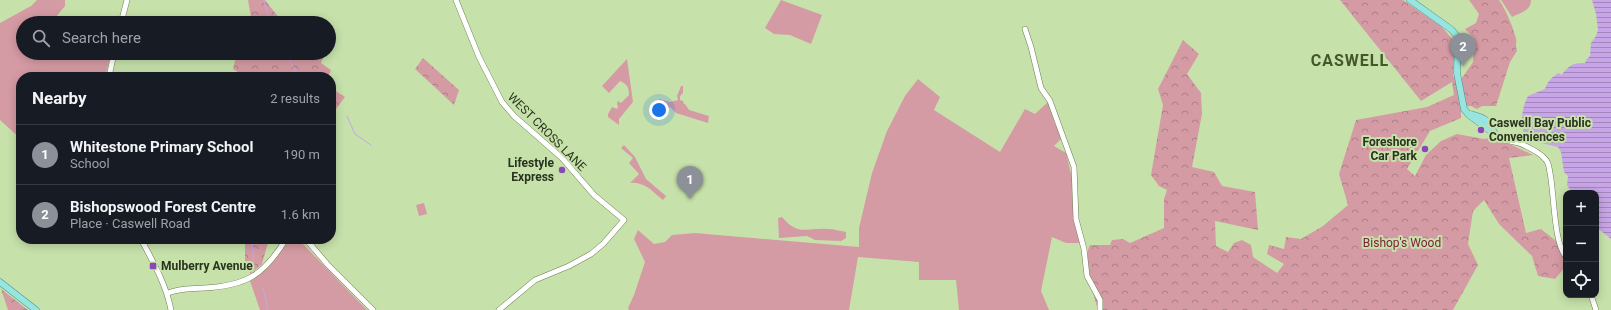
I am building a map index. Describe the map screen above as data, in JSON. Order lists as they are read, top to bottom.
{
  "streets": {
    "street": ["WEST CROSS LANE"]
  },
  "districts": ["CASWELL"],
  "parks": ["Bishop's Wood"],
  "places": {
    "other": ["Caswell Bay Public Conveniences", "Foreshore Car Park", "Lifestyle Express"],
    "transit": ["Mulberry Avenue"]
  },
  "page": {
    "search": "Search here",
    "pins": ["2", "1"],
    "heading": ["Nearby", "2 results"],
    "list": [
      {
        "mark": "1",
        "name": "Whitestone Primary School",
        "note": "School",
        "value": "190 m"
      },
      {
        "mark": "2",
        "name": "Bishopswood Forest Centre",
        "note": "Place · Caswell Road",
        "value": "1.6 km"
      }
    ],
    "map_buttons": ["+", "−"]
  }
}
